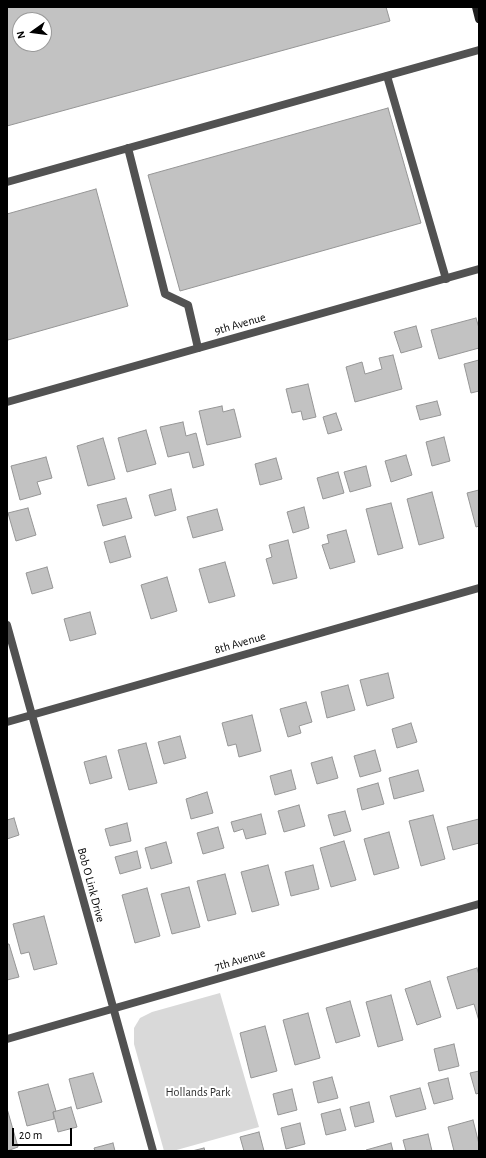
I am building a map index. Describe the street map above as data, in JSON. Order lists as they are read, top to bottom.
{
  "streets": {
    "street": [
      "9th Avenue",
      "8th Avenue",
      "Bob O Link Drive",
      "7th Avenue"
    ]
  },
  "crossings": [
    ["8th Avenue", "Bob O Link Drive"],
    ["Bob O Link Drive", "7th Avenue"]
  ],
  "parks": ["Hollands Park"],
  "scale_bar": "20 m",
  "north": "left"
}
